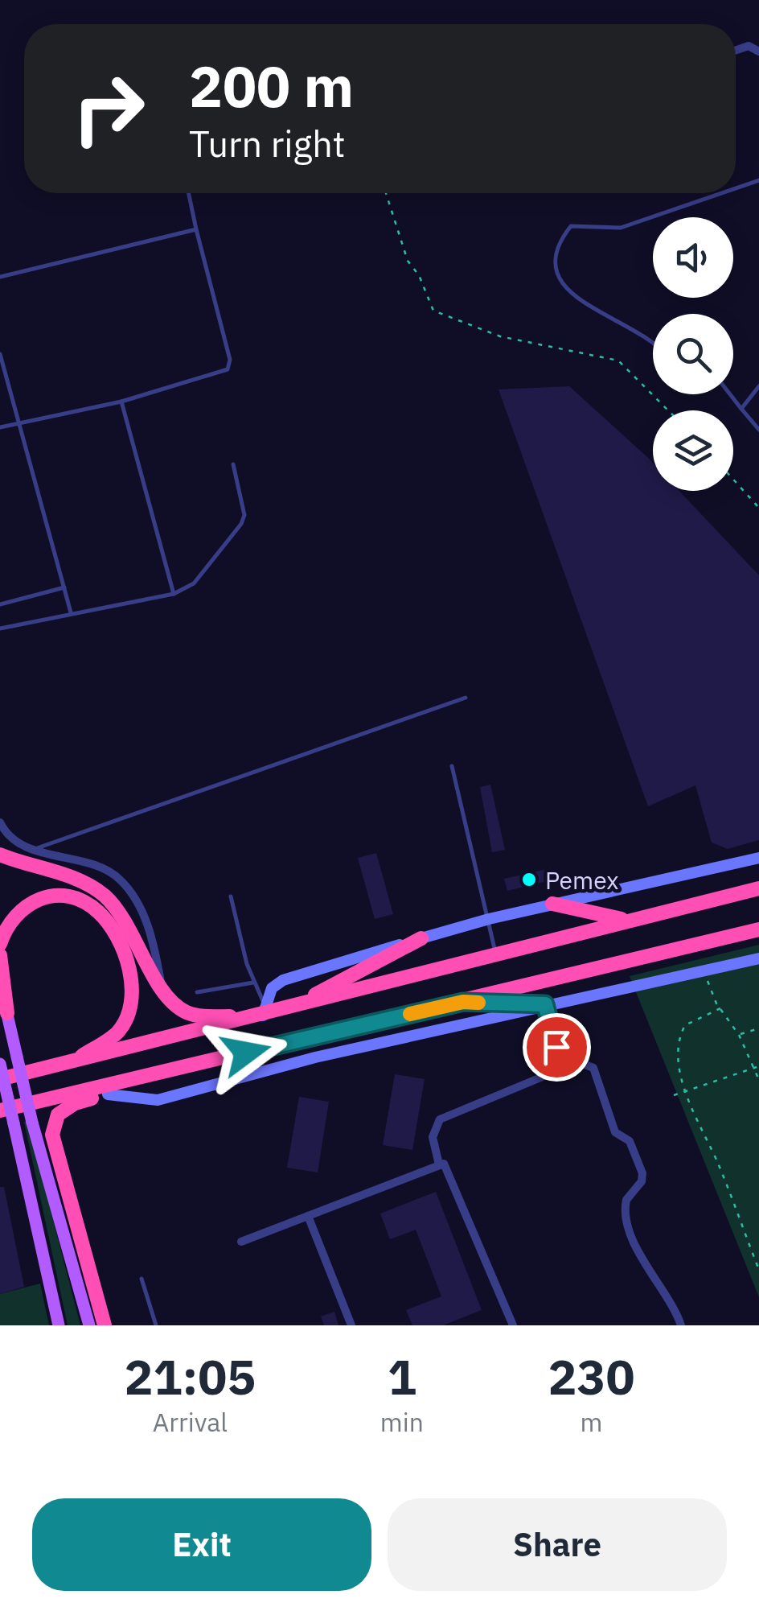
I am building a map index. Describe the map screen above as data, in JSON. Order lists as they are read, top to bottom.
{
  "places": ["Pemex"],
  "page": {
    "turn": ["200 m", "Turn right"],
    "eta": [
      "21:05",
      "Arrival",
      "1",
      "min",
      "230",
      "m"
    ],
    "buttons": ["Exit", "Share"]
  }
}
